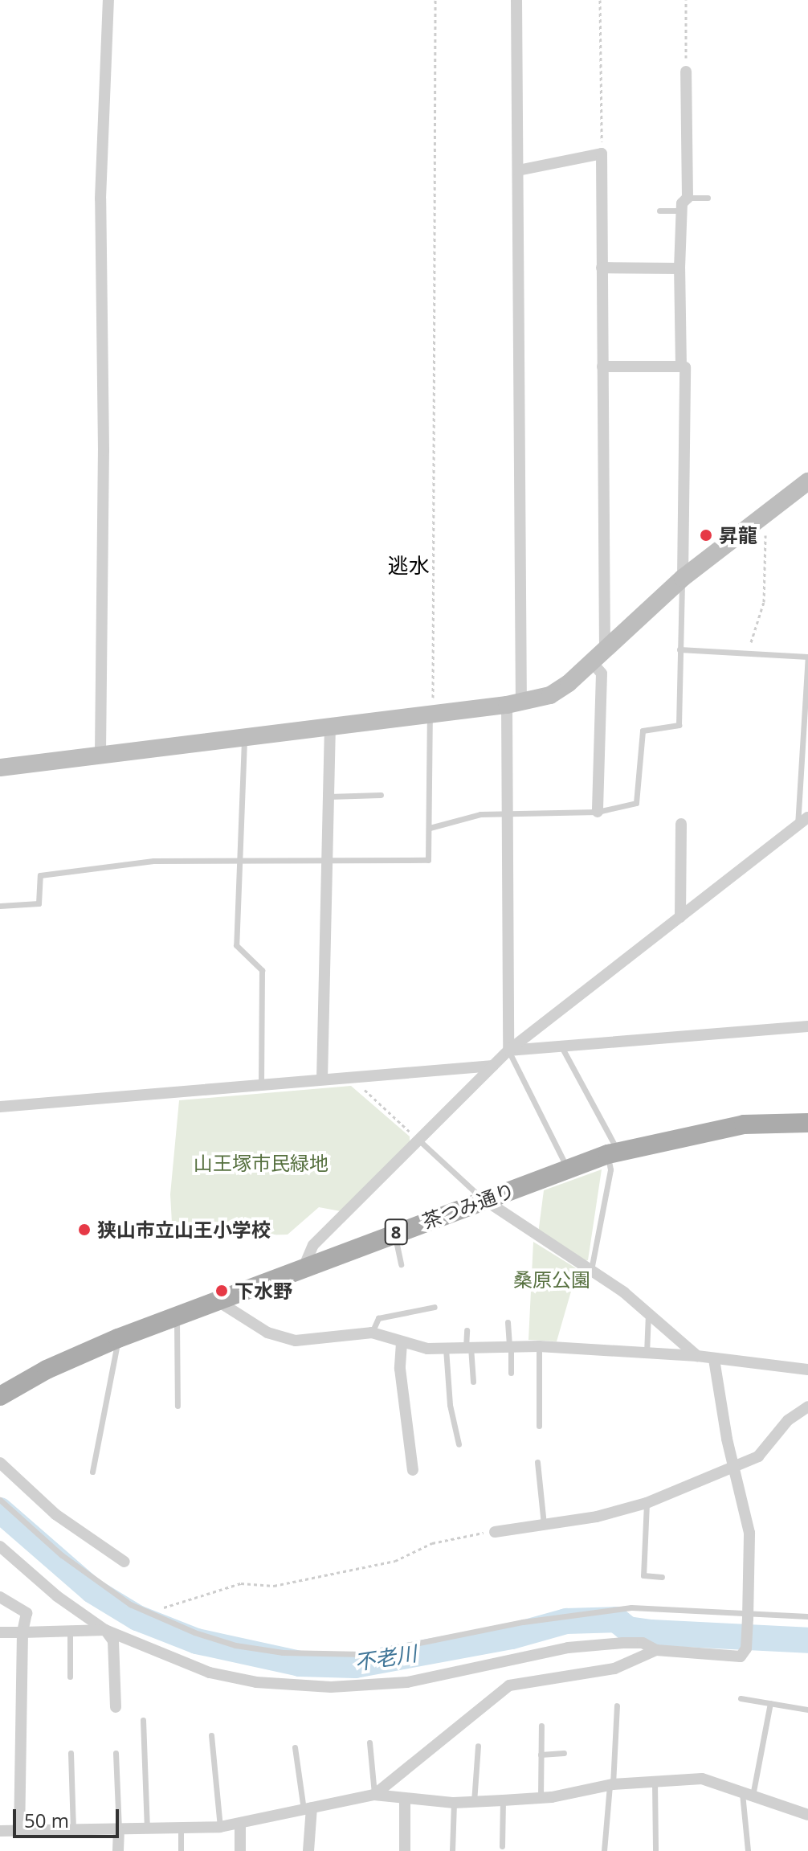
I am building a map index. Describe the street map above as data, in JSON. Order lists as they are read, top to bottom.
{
  "streets": {
    "main road": ["茶つみ通り", "8"]
  },
  "districts": ["逃水"],
  "water": ["不老川"],
  "parks": ["山王塚市民緑地", "桑原公園"],
  "places": ["昇龍", "狭山市立山王小学校", "下水野"],
  "scale_bar": "50 m"
}
